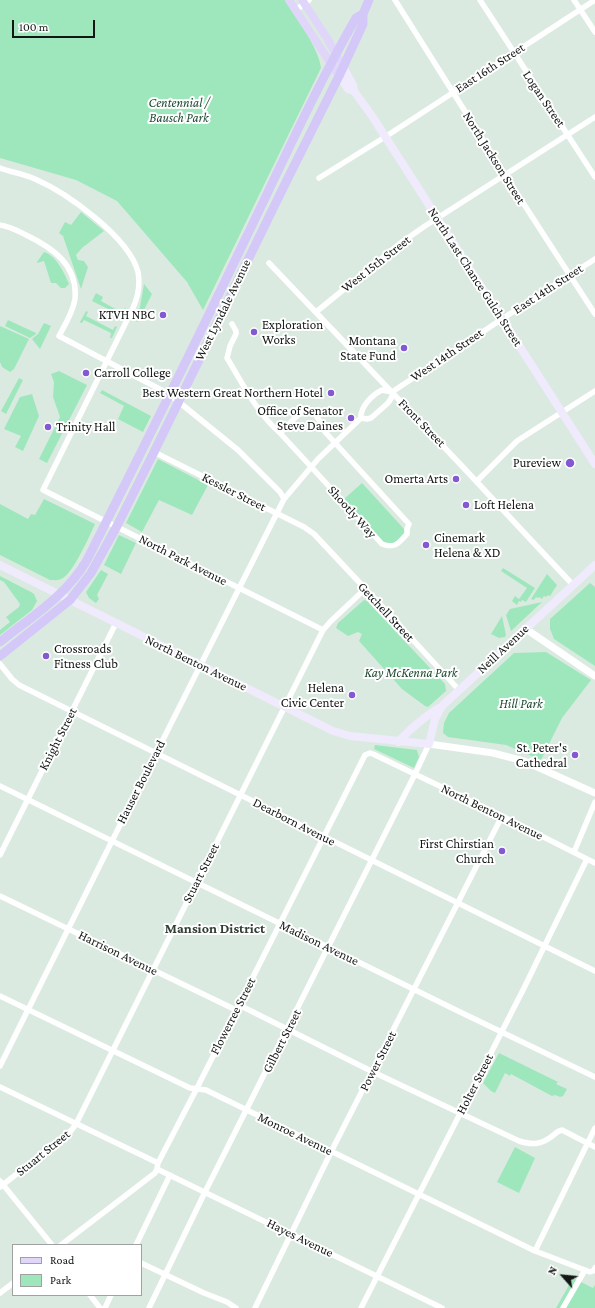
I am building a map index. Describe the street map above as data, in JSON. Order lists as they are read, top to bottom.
{
  "streets": {
    "highway": ["West Lyndale Avenue"],
    "main road": ["North Last Chance Gulch Street", "Neill Avenue", "North Benton Avenue"],
    "street": [
      "East 16th Street",
      "Logan Street",
      "North Jackson Street",
      "West 15th Street",
      "East 14th Street",
      "West 14th Street",
      "Front Street",
      "Kessler Street",
      "Shootly Way",
      "North Park Avenue",
      "Getchell Street",
      "Knight Street",
      "Hauser Boulevard",
      "Dearborn Avenue",
      "Stuart Street",
      "Madison Avenue",
      "Harrison Avenue",
      "Flowerree Street",
      "Gilbert Street",
      "Power Street",
      "Holter Street",
      "Monroe Avenue",
      "Hayes Avenue"
    ]
  },
  "crossings": [
    ["East 16th Street", "Logan Street"],
    ["East 16th Street", "North Jackson Street"],
    ["East 16th Street", "North Last Chance Gulch Street"],
    ["Logan Street", "West 15th Street"],
    ["North Jackson Street", "West 15th Street"],
    ["North Jackson Street", "East 14th Street"],
    ["West 15th Street", "North Last Chance Gulch Street"],
    ["West 15th Street", "Front Street"],
    ["North Last Chance Gulch Street", "East 14th Street"],
    ["North Last Chance Gulch Street", "West Lyndale Avenue"],
    ["North Last Chance Gulch Street", "West 14th Street"],
    ["East 14th Street", "West 14th Street"],
    ["West Lyndale Avenue", "Kessler Street"],
    ["West Lyndale Avenue", "North Park Avenue"],
    ["West Lyndale Avenue", "North Benton Avenue"],
    ["West 14th Street", "Front Street"],
    ["West 14th Street", "Shootly Way"],
    ["West 14th Street", "Hauser Boulevard"],
    ["Front Street", "Neill Avenue"],
    ["Kessler Street", "Getchell Street"],
    ["Kessler Street", "Hauser Boulevard"],
    ["North Park Avenue", "Hauser Boulevard"],
    ["North Park Avenue", "Stuart Street"],
    ["Getchell Street", "Neill Avenue"],
    ["Getchell Street", "Stuart Street"],
    ["North Benton Avenue", "Knight Street"],
    ["North Benton Avenue", "Hauser Boulevard"],
    ["North Benton Avenue", "Stuart Street"],
    ["North Benton Avenue", "Flowerree Street"],
    ["North Benton Avenue", "Gilbert Street"],
    ["North Benton Avenue", "Power Street"],
    ["North Benton Avenue", "Holter Street"],
    ["Knight Street", "Dearborn Avenue"],
    ["Knight Street", "Madison Avenue"],
    ["Hauser Boulevard", "Dearborn Avenue"],
    ["Hauser Boulevard", "Madison Avenue"],
    ["Hauser Boulevard", "Harrison Avenue"],
    ["Hauser Boulevard", "Monroe Avenue"],
    ["Dearborn Avenue", "Stuart Street"],
    ["Dearborn Avenue", "Flowerree Street"],
    ["Dearborn Avenue", "Gilbert Street"],
    ["Dearborn Avenue", "Power Street"],
    ["Dearborn Avenue", "Holter Street"],
    ["Stuart Street", "Madison Avenue"],
    ["Stuart Street", "Harrison Avenue"],
    ["Stuart Street", "Monroe Avenue"],
    ["Stuart Street", "Hayes Avenue"],
    ["Madison Avenue", "Flowerree Street"],
    ["Madison Avenue", "Gilbert Street"],
    ["Madison Avenue", "Power Street"],
    ["Madison Avenue", "Holter Street"],
    ["Harrison Avenue", "Flowerree Street"],
    ["Harrison Avenue", "Gilbert Street"],
    ["Harrison Avenue", "Power Street"],
    ["Harrison Avenue", "Holter Street"],
    ["Flowerree Street", "Monroe Avenue"],
    ["Flowerree Street", "Hayes Avenue"],
    ["Gilbert Street", "Monroe Avenue"],
    ["Gilbert Street", "Hayes Avenue"],
    ["Power Street", "Monroe Avenue"],
    ["Power Street", "Hayes Avenue"],
    ["Holter Street", "Monroe Avenue"],
    ["Holter Street", "Hayes Avenue"]
  ],
  "districts": ["Mansion District"],
  "parks": ["Centennial / Bausch Park", "Kay McKenna Park", "Hill Park"],
  "places": [
    "KTVH NBC",
    "Exploration Works",
    "Montana State Fund",
    "Carroll College",
    "Best Western Great Northern Hotel",
    "Office of Senator Steve Daines",
    "Trinity Hall",
    "Pureview",
    "Omerta Arts",
    "Loft Helena",
    "Cinemark Helena & XD",
    "Crossroads Fitness Club",
    "Helena Civic Center",
    "St. Peter's Cathedral",
    "First Chirstian Church"
  ],
  "legend": ["Road", "Park"],
  "scale_bar": "100 m",
  "north": "top left"
}
